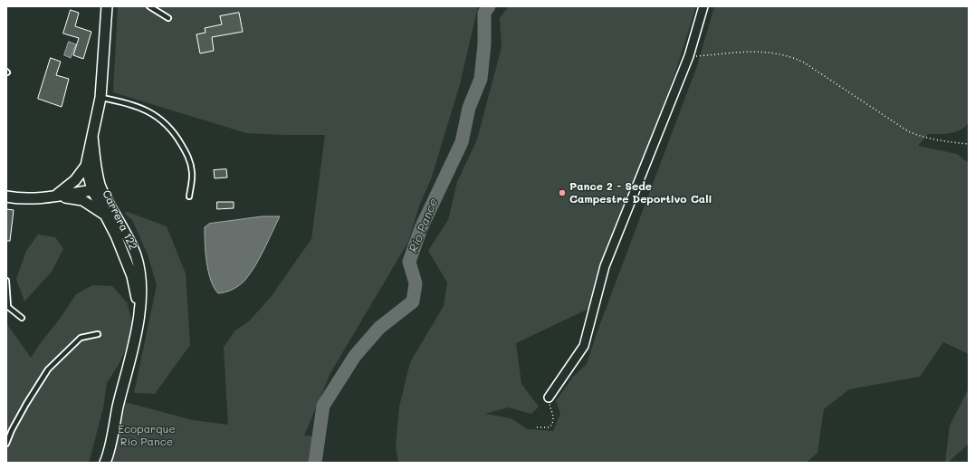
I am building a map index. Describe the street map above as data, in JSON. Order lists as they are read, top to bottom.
{
  "streets": {
    "street": ["Carrera 122"]
  },
  "water": ["Río Pance"],
  "parks": ["Ecoparque Río Pance"],
  "places": ["Pance 2 - Sede Campestre Deportivo Cali"]
}
